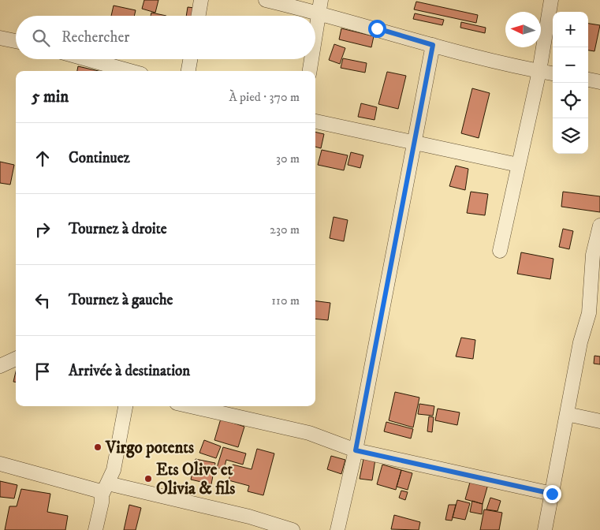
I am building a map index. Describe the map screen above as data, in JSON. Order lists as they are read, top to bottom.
{
  "places": ["Virgo potents", "Ets Olive et Olivia & fils"],
  "north": "left",
  "page": {
    "map_buttons": ["+", "−"],
    "search": "Rechercher",
    "heading": ["5 min", "À pied · 370 m"],
    "list": [
      ["Continuez", "30 m"],
      ["Tournez à droite", "230 m"],
      ["Tournez à gauche", "110 m"],
      "Arrivée à destination"
    ]
  }
}
